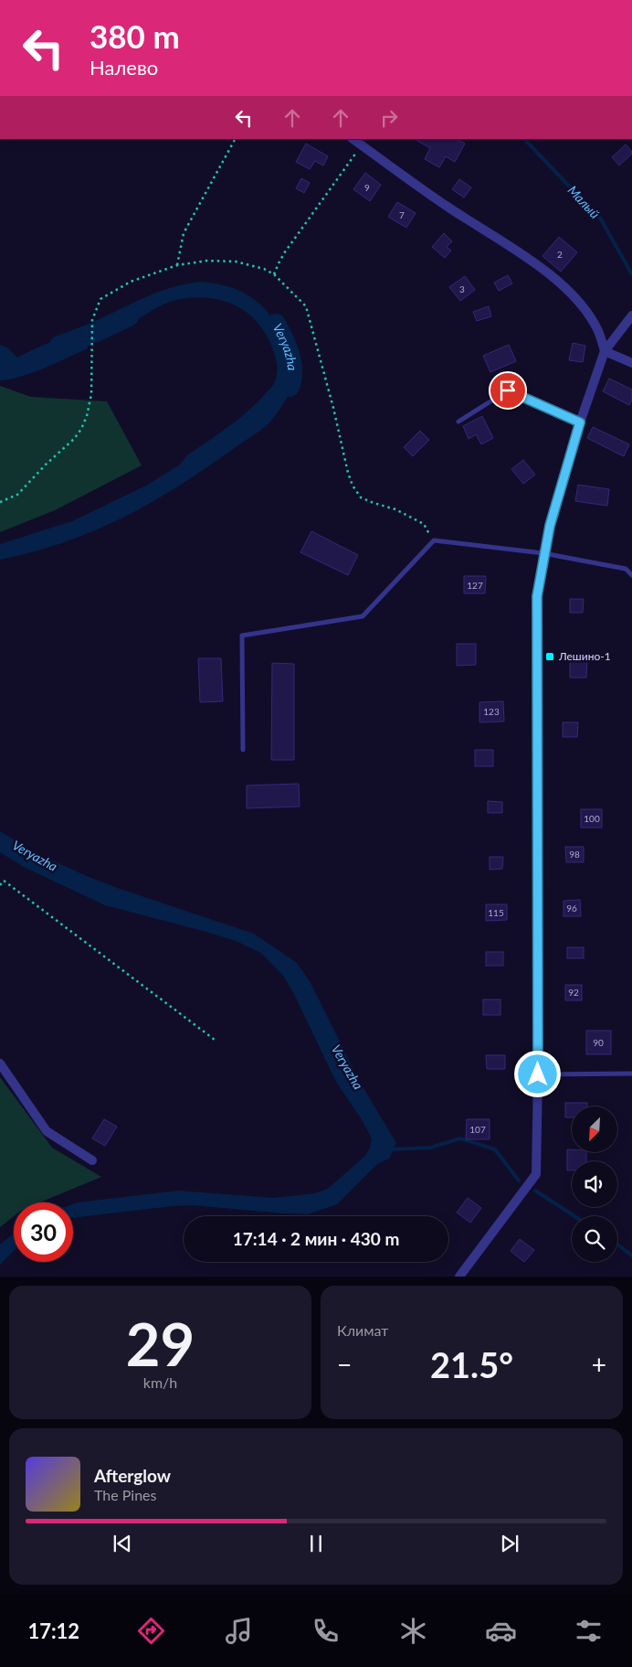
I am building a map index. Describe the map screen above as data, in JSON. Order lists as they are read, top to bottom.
{
  "water": ["Малый", "Veryazha"],
  "places": {
    "transit": ["Лешино-1"]
  },
  "house_numbers": [
    "9",
    "7",
    "2",
    "3",
    "127",
    "123",
    "100",
    "98",
    "96",
    "115",
    "92",
    "90",
    "107"
  ],
  "north": "bottom left",
  "page": {
    "turn": ["380 m", "Налево"],
    "limit": "30",
    "trip": "17:14 · 2 мин · 430 m",
    "tile": [
      ["29", "km/h"],
      "Климат"
    ],
    "heat": ["−", "21.5°", "+"],
    "song": ["Afterglow", "The Pines"],
    "tabs": "17:12"
  }
}
